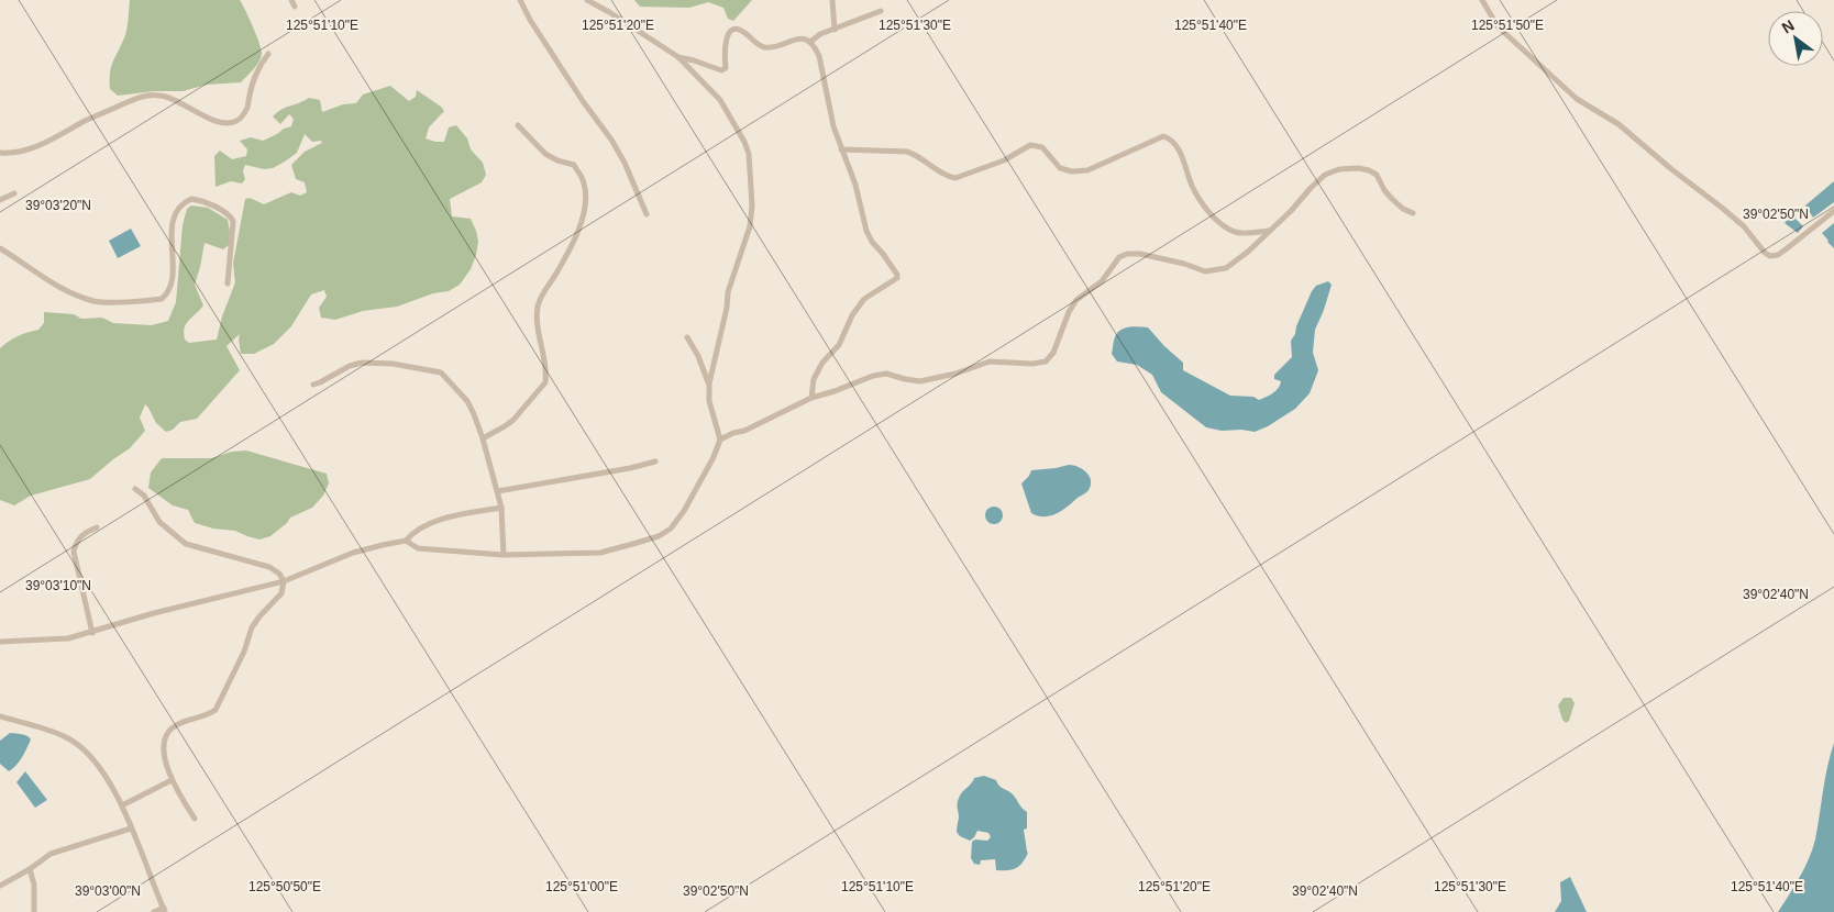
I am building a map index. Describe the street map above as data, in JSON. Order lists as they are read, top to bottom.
{
  "north": "top left",
  "coordinates": [
    "125°51'10\"E",
    "125°51'20\"E",
    "125°51'30\"E",
    "125°51'40\"E",
    "125°51'50\"E",
    "39°03'20\"N",
    "39°02'50\"N",
    "39°03'10\"N",
    "39°02'40\"N",
    "125°50'50\"E",
    "125°51'00\"E",
    "39°03'00\"N"
  ]
}
